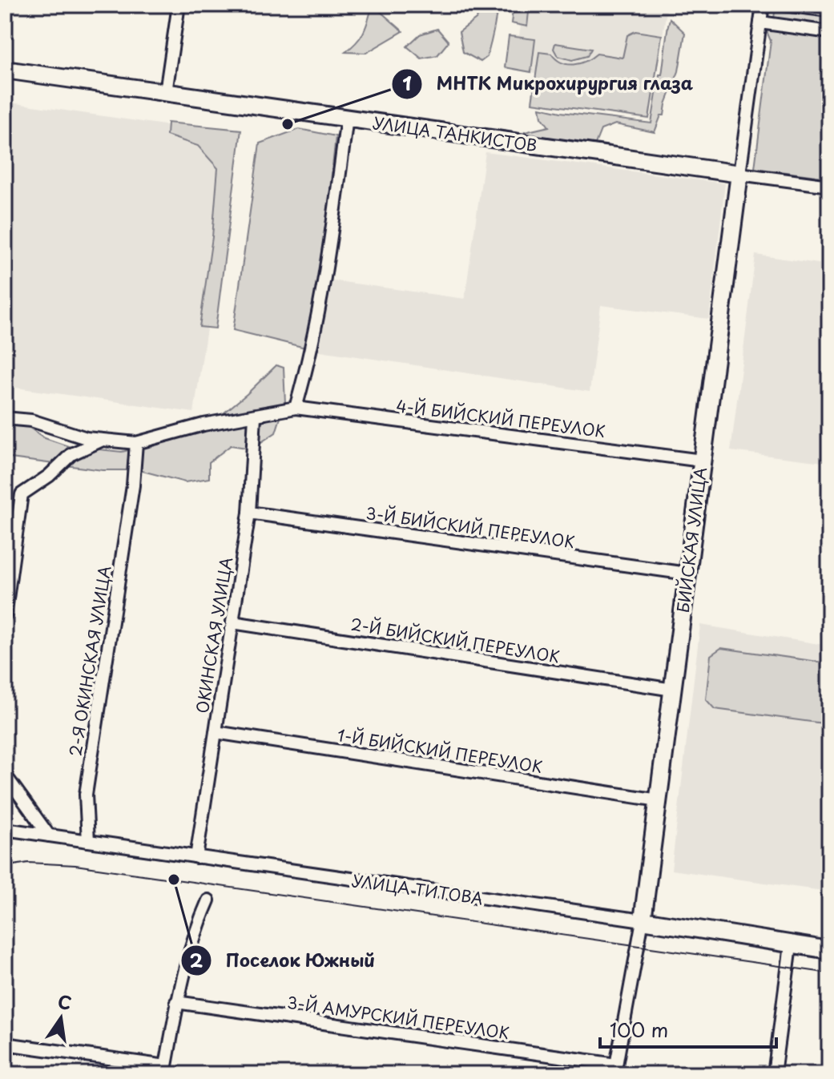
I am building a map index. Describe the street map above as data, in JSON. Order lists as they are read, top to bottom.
{
  "streets": {
    "street": [
      "УЛИЦА ТАНКИСТОВ",
      "4-Й БИЙСКИЙ ПЕРЕУЛОК",
      "3-Й БИЙСКИЙ ПЕРЕУЛОК",
      "БИЙСКАЯ УЛИЦА",
      "ОКИНСКАЯ УЛИЦА",
      "2-Й БИЙСКИЙ ПЕРЕУЛОК",
      "2-Я ОКИНСКАЯ УЛИЦА",
      "1-Й БИЙСКИЙ ПЕРЕУЛОК",
      "УЛИЦА ТИТОВА",
      "3-Й АМУРСКИЙ ПЕРЕУЛОК"
    ]
  },
  "crossings": [
    ["УЛИЦА ТАНКИСТОВ", "БИЙСКАЯ УЛИЦА"],
    ["4-Й БИЙСКИЙ ПЕРЕУЛОК", "БИЙСКАЯ УЛИЦА"],
    ["4-Й БИЙСКИЙ ПЕРЕУЛОК", "ОКИНСКАЯ УЛИЦА"],
    ["4-Й БИЙСКИЙ ПЕРЕУЛОК", "2-Я ОКИНСКАЯ УЛИЦА"],
    ["3-Й БИЙСКИЙ ПЕРЕУЛОК", "БИЙСКАЯ УЛИЦА"],
    ["3-Й БИЙСКИЙ ПЕРЕУЛОК", "ОКИНСКАЯ УЛИЦА"],
    ["БИЙСКАЯ УЛИЦА", "2-Й БИЙСКИЙ ПЕРЕУЛОК"],
    ["БИЙСКАЯ УЛИЦА", "1-Й БИЙСКИЙ ПЕРЕУЛОК"],
    ["БИЙСКАЯ УЛИЦА", "УЛИЦА ТИТОВА"],
    ["БИЙСКАЯ УЛИЦА", "3-Й АМУРСКИЙ ПЕРЕУЛОК"],
    ["ОКИНСКАЯ УЛИЦА", "2-Й БИЙСКИЙ ПЕРЕУЛОК"],
    ["ОКИНСКАЯ УЛИЦА", "1-Й БИЙСКИЙ ПЕРЕУЛОК"],
    ["ОКИНСКАЯ УЛИЦА", "УЛИЦА ТИТОВА"],
    ["2-Я ОКИНСКАЯ УЛИЦА", "УЛИЦА ТИТОВА"]
  ],
  "places": ["МНТК Микрохирургия глаза", "Поселок Южный"],
  "scale_bar": "100 m",
  "north": "top"
}
